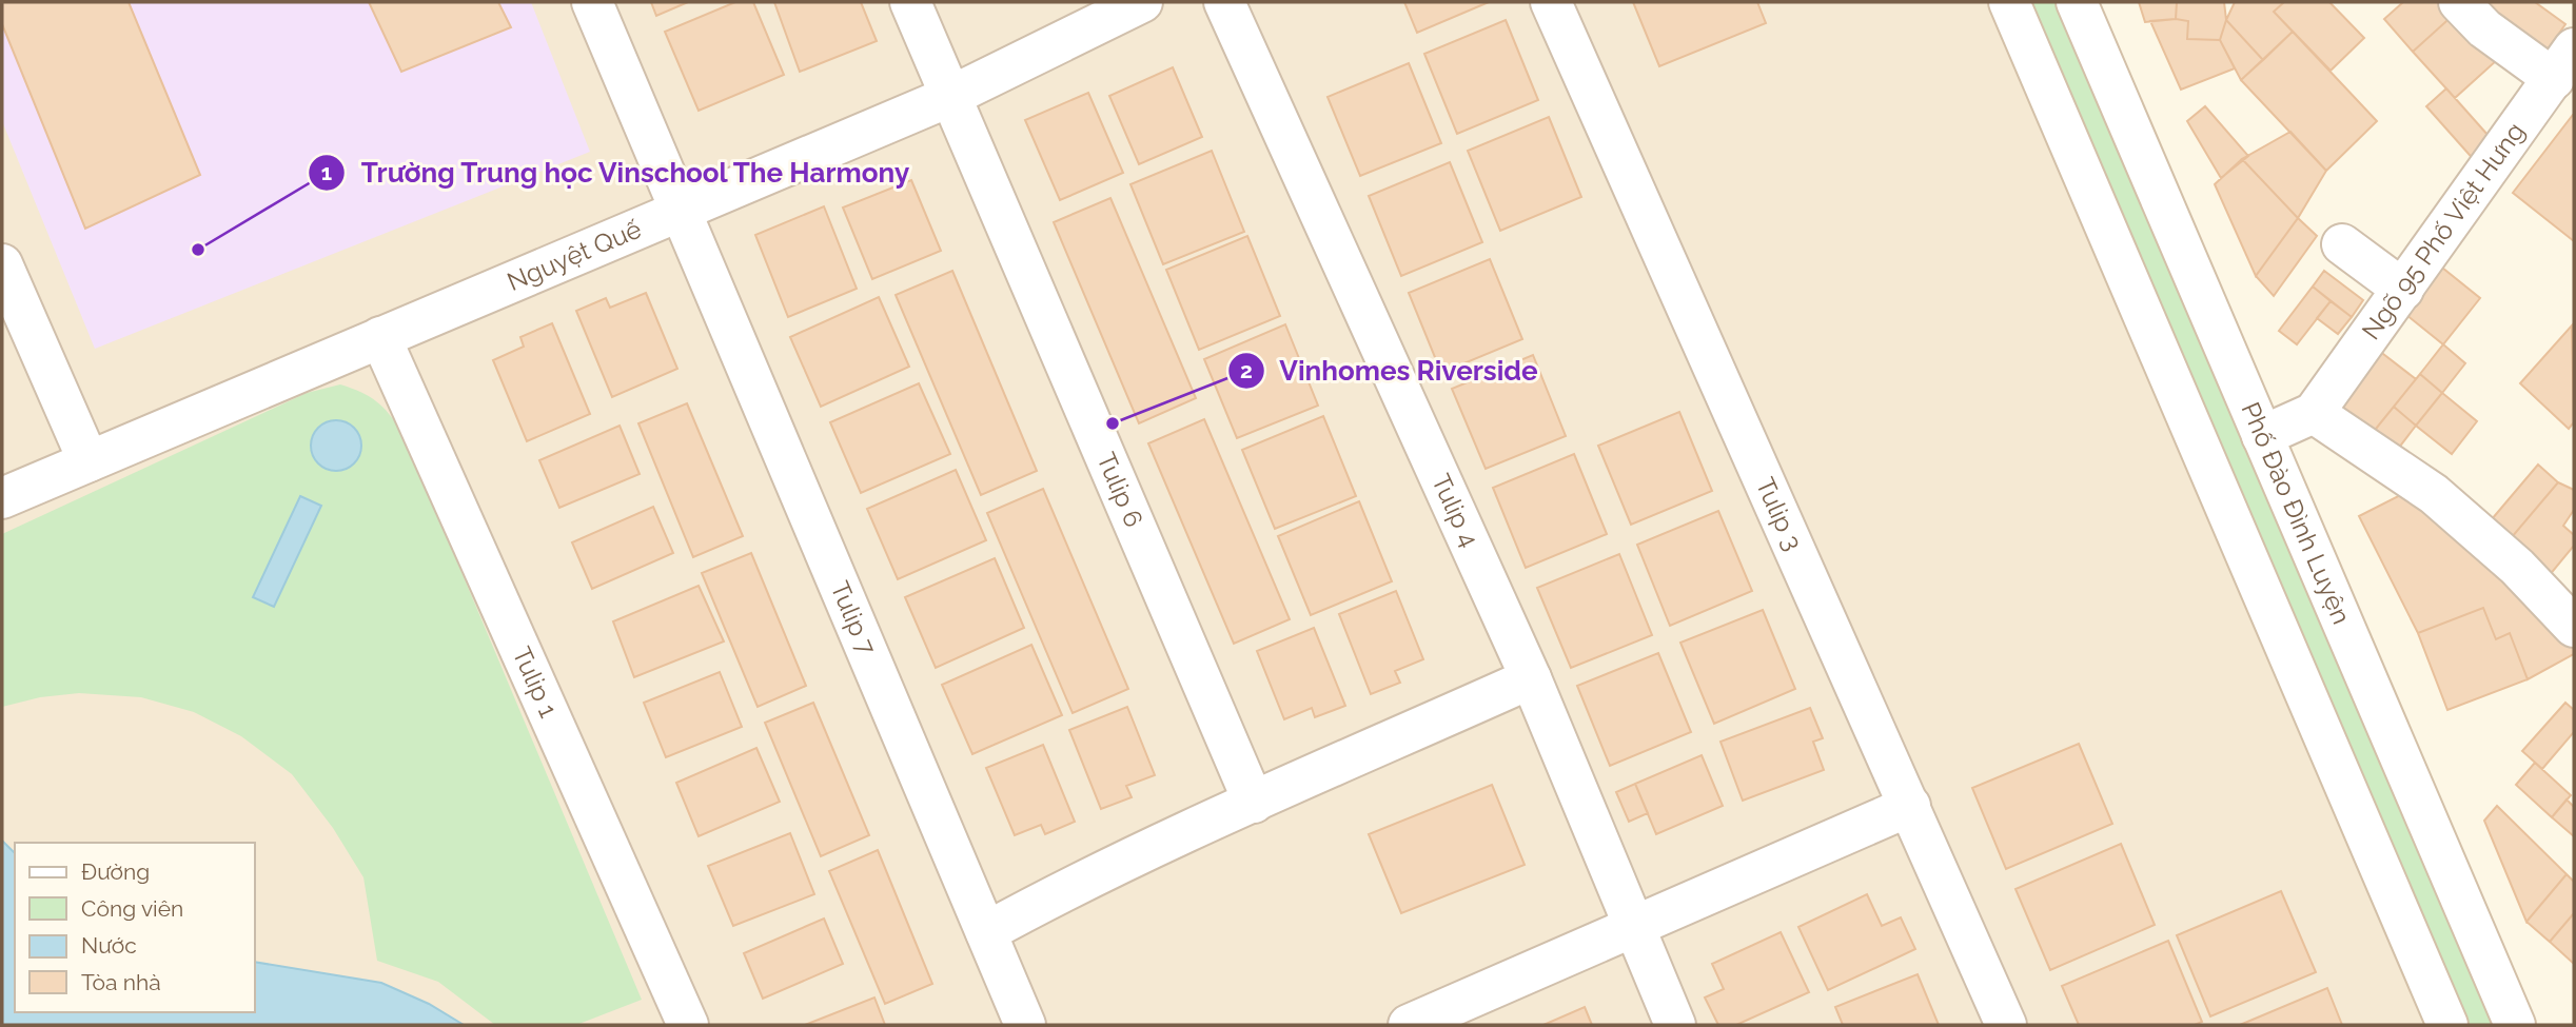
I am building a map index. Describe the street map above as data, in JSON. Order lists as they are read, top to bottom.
{
  "streets": {
    "street": [
      "Ngõ 95 Phố Việt Hưng",
      "Nguyệt Quế",
      "Tulip 6",
      "Tulip 4",
      "Tulip 3",
      "Phố Đào Đình Luyện",
      "Tulip 7",
      "Tulip 1"
    ]
  },
  "crossings": [
    ["Nguyệt Quế", "Tulip 6"],
    ["Nguyệt Quế", "Tulip 7"],
    ["Nguyệt Quế", "Tulip 1"]
  ],
  "places": ["Trường Trung học Vinschool The Harmony", "Vinhomes Riverside"],
  "legend": [
    "Đường",
    "Công viên",
    "Nước",
    "Tòa nhà"
  ]
}
